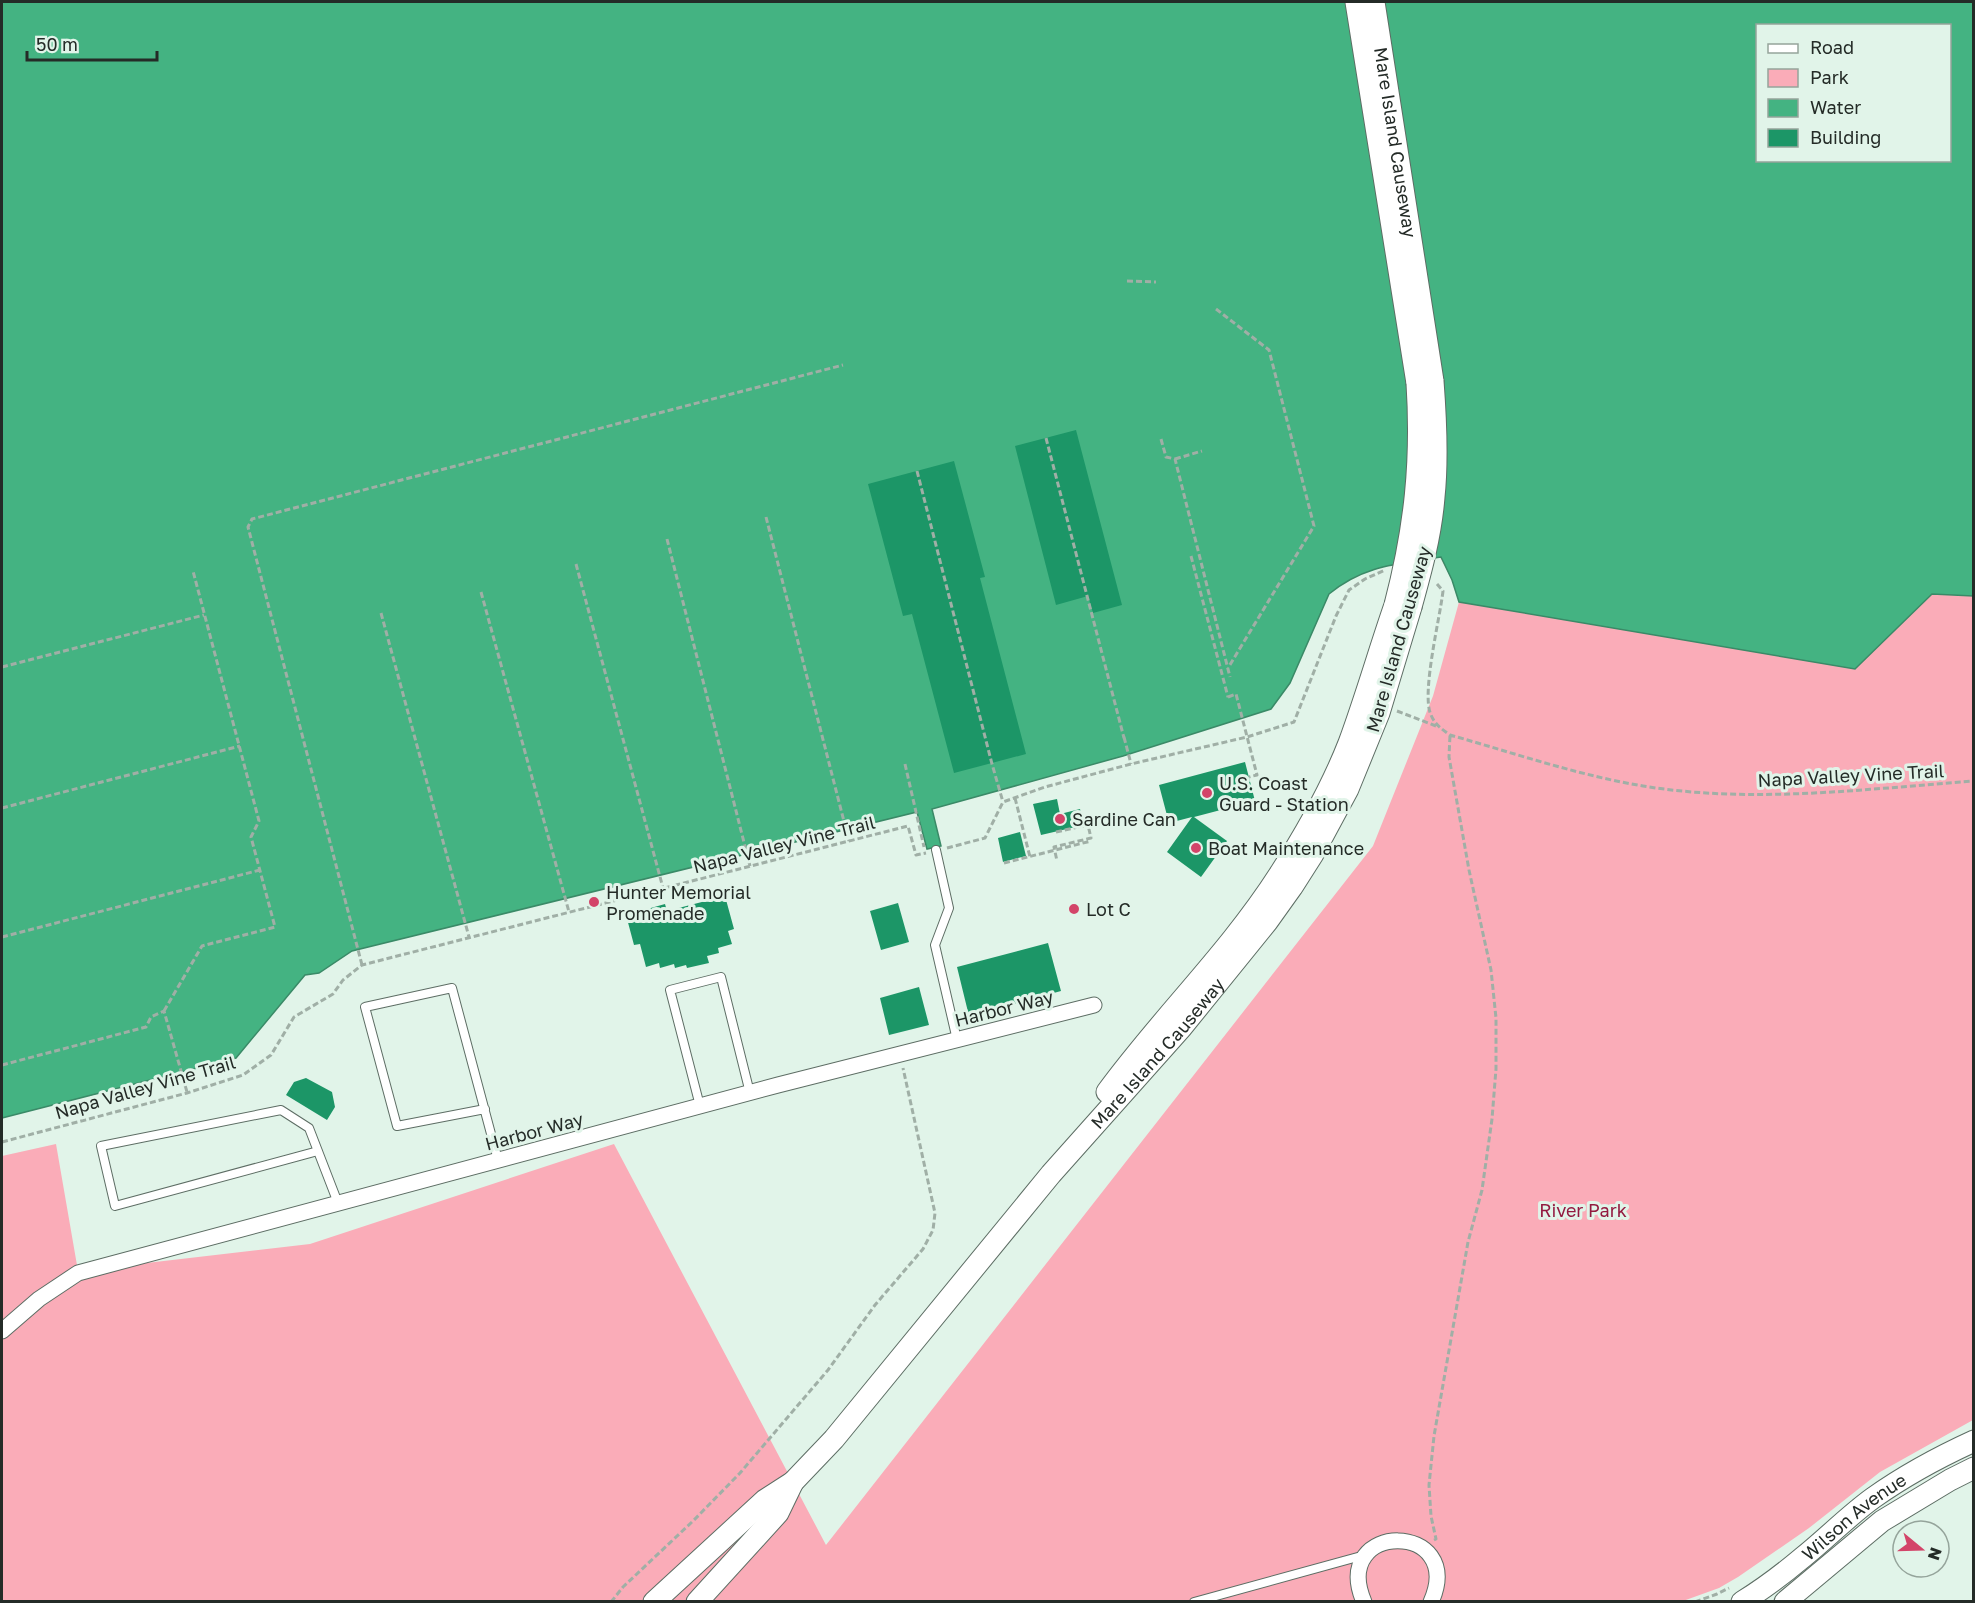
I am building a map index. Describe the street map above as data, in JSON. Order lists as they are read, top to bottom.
{
  "streets": {
    "main road": ["Mare Island Causeway", "Wilson Avenue"],
    "street": ["Harbor Way"],
    "path": ["Napa Valley Vine Trail"]
  },
  "parks": ["River Park"],
  "places": [
    "U.S. Coast Guard - Station",
    "Sardine Can",
    "Boat Maintenance",
    "Hunter Memorial Promenade",
    "Lot C"
  ],
  "legend": [
    "Road",
    "Park",
    "Water",
    "Building"
  ],
  "scale_bar": "50 m",
  "north": "right"
}
